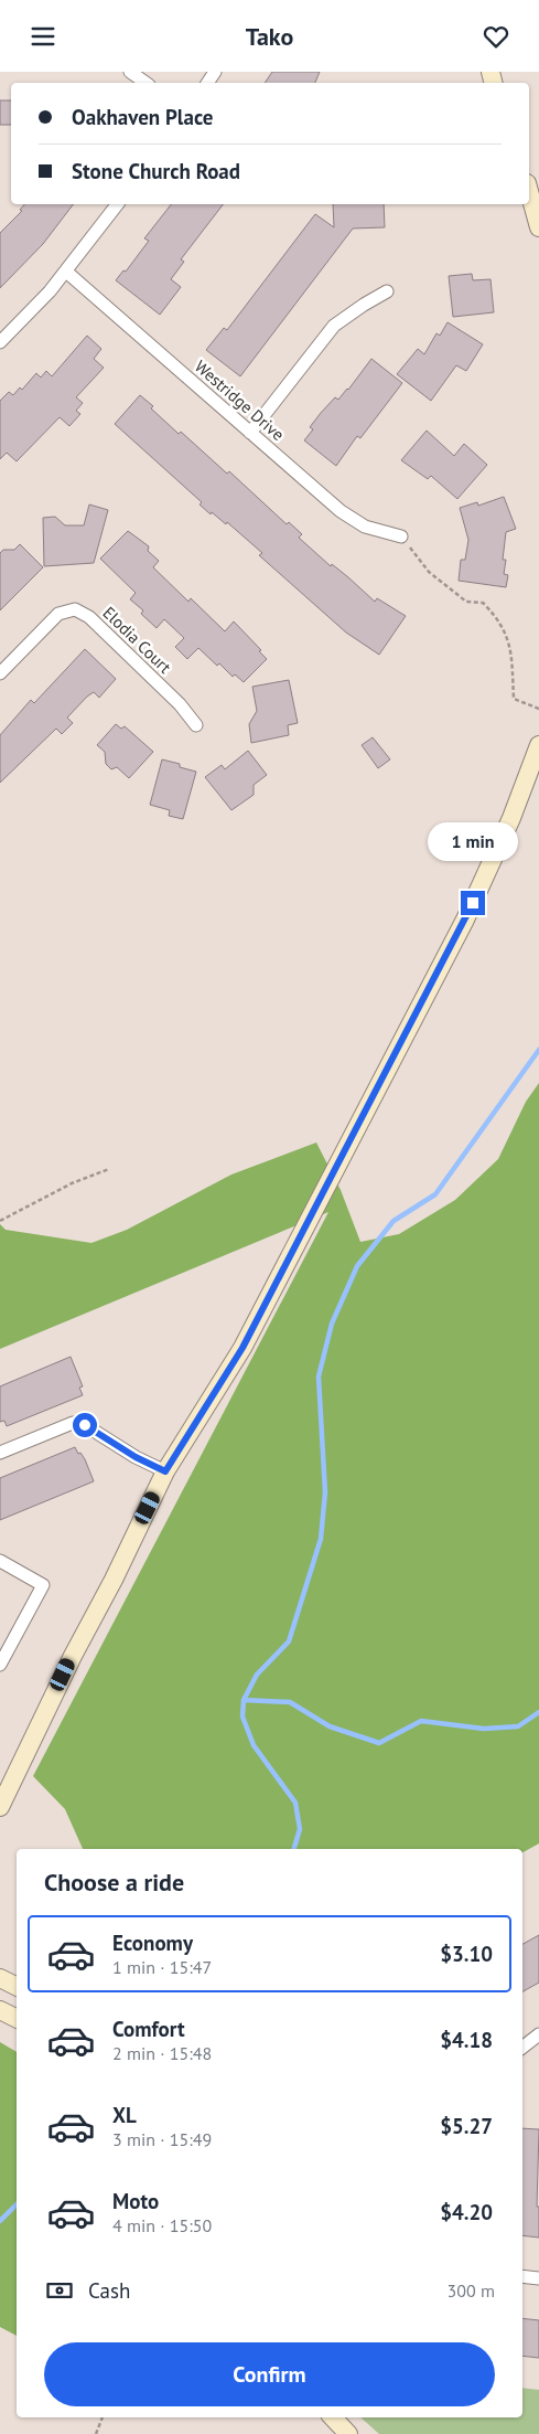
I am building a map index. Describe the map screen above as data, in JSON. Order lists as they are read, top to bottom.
{
  "streets": {
    "street": ["Westridge Drive", "Elodia Court"]
  },
  "page": {
    "header": "Tako",
    "banner": ["Oakhaven Place", "Stone Church Road"],
    "bubble": "1 min",
    "heading": "Choose a ride",
    "list": [
      {
        "name": "Economy",
        "note": "1 min · 15:47",
        "value": "$3.10"
      },
      {
        "name": "Comfort",
        "note": "2 min · 15:48",
        "value": "$4.18"
      },
      {
        "name": "XL",
        "note": "3 min · 15:49",
        "value": "$5.27"
      },
      {
        "name": "Moto",
        "note": "4 min · 15:50",
        "value": "$4.20"
      }
    ],
    "pay": ["Cash", "300 m"],
    "buttons": "Confirm"
  }
}
